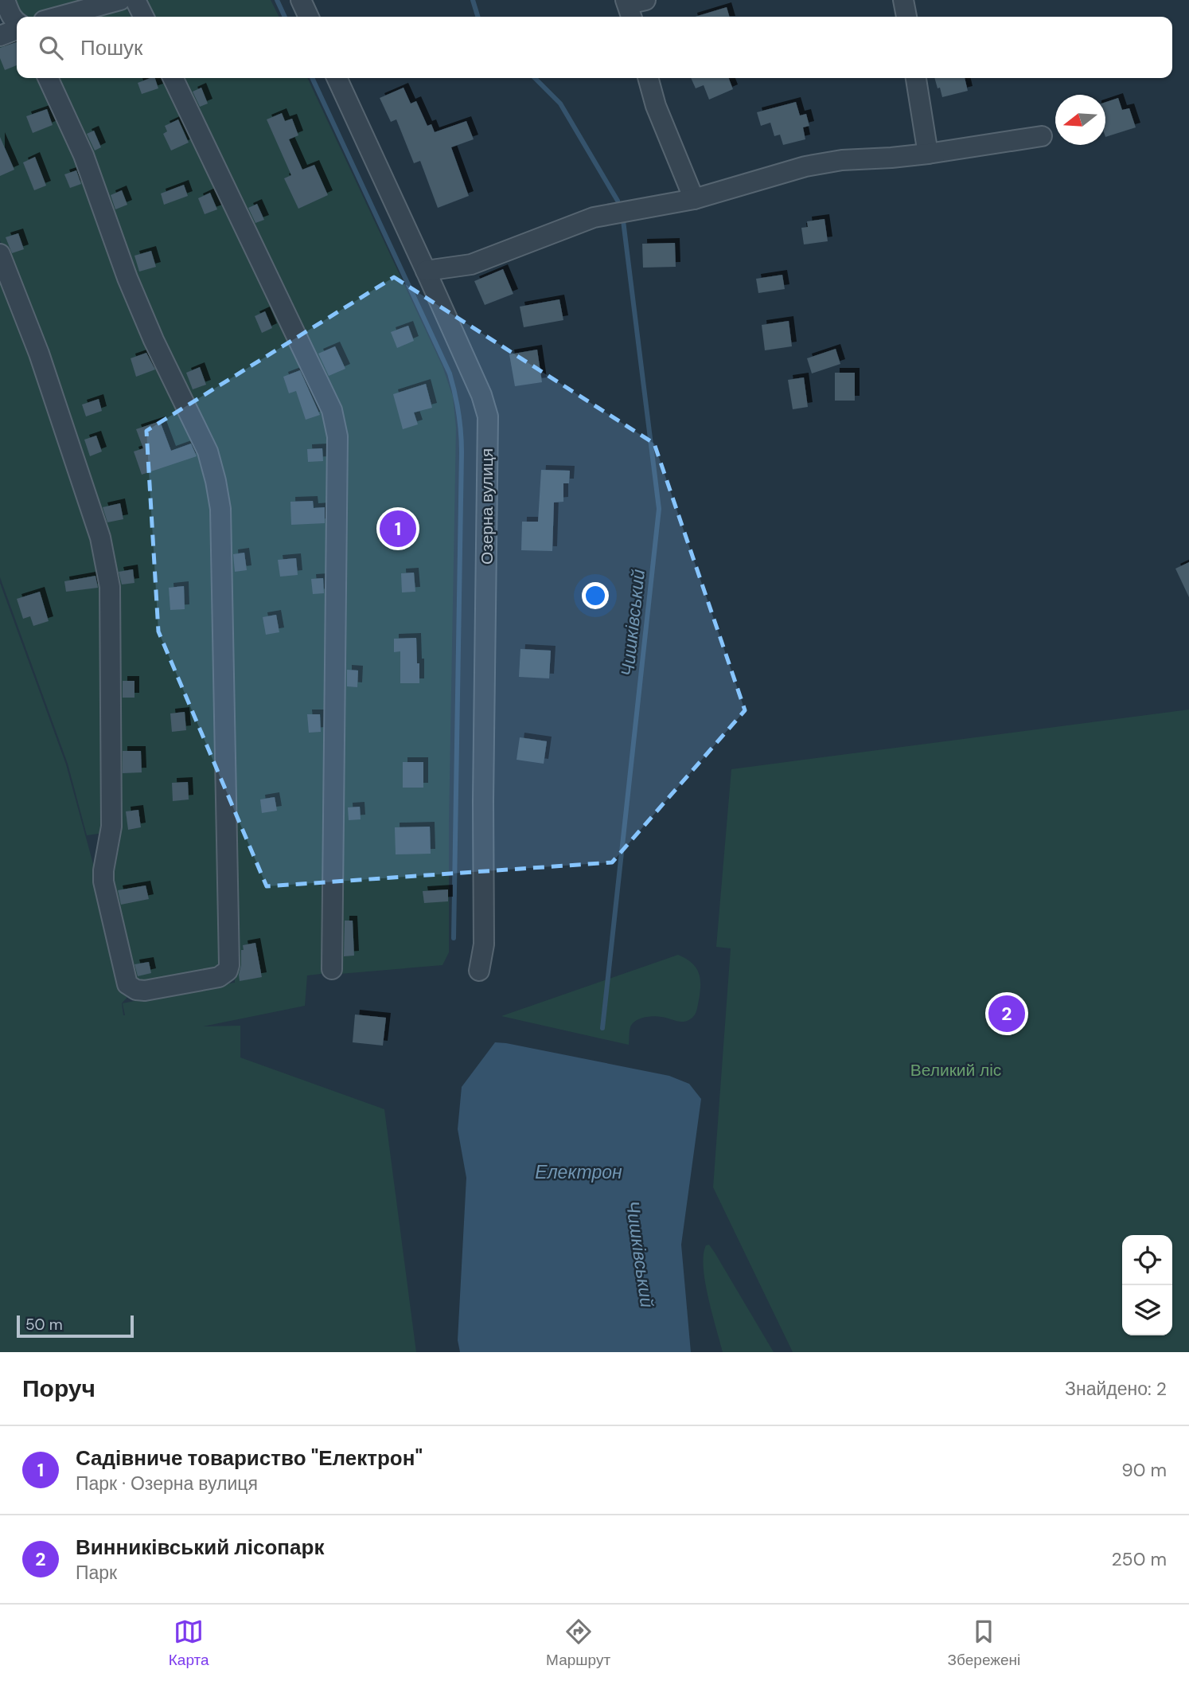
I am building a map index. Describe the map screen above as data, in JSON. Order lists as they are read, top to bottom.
{
  "streets": {
    "street": ["Озерна вулиця"]
  },
  "water": ["Чишківський", "Електрон"],
  "parks": ["Великий ліс"],
  "scale_bar": "50 m",
  "north": "left",
  "page": {
    "search": "Пошук",
    "pins": ["1", "2"],
    "scale": "50 m",
    "heading": ["Поруч", "Знайдено: 2"],
    "list": [
      {
        "mark": "1",
        "name": "Садівниче товариство \"Електрон\"",
        "note": "Парк · Озерна вулиця",
        "value": "90 m"
      },
      {
        "mark": "2",
        "name": "Винниківський лісопарк",
        "note": "Парк",
        "value": "250 m"
      }
    ],
    "nav": ["Карта", "Маршрут", "Збережені"]
  }
}
